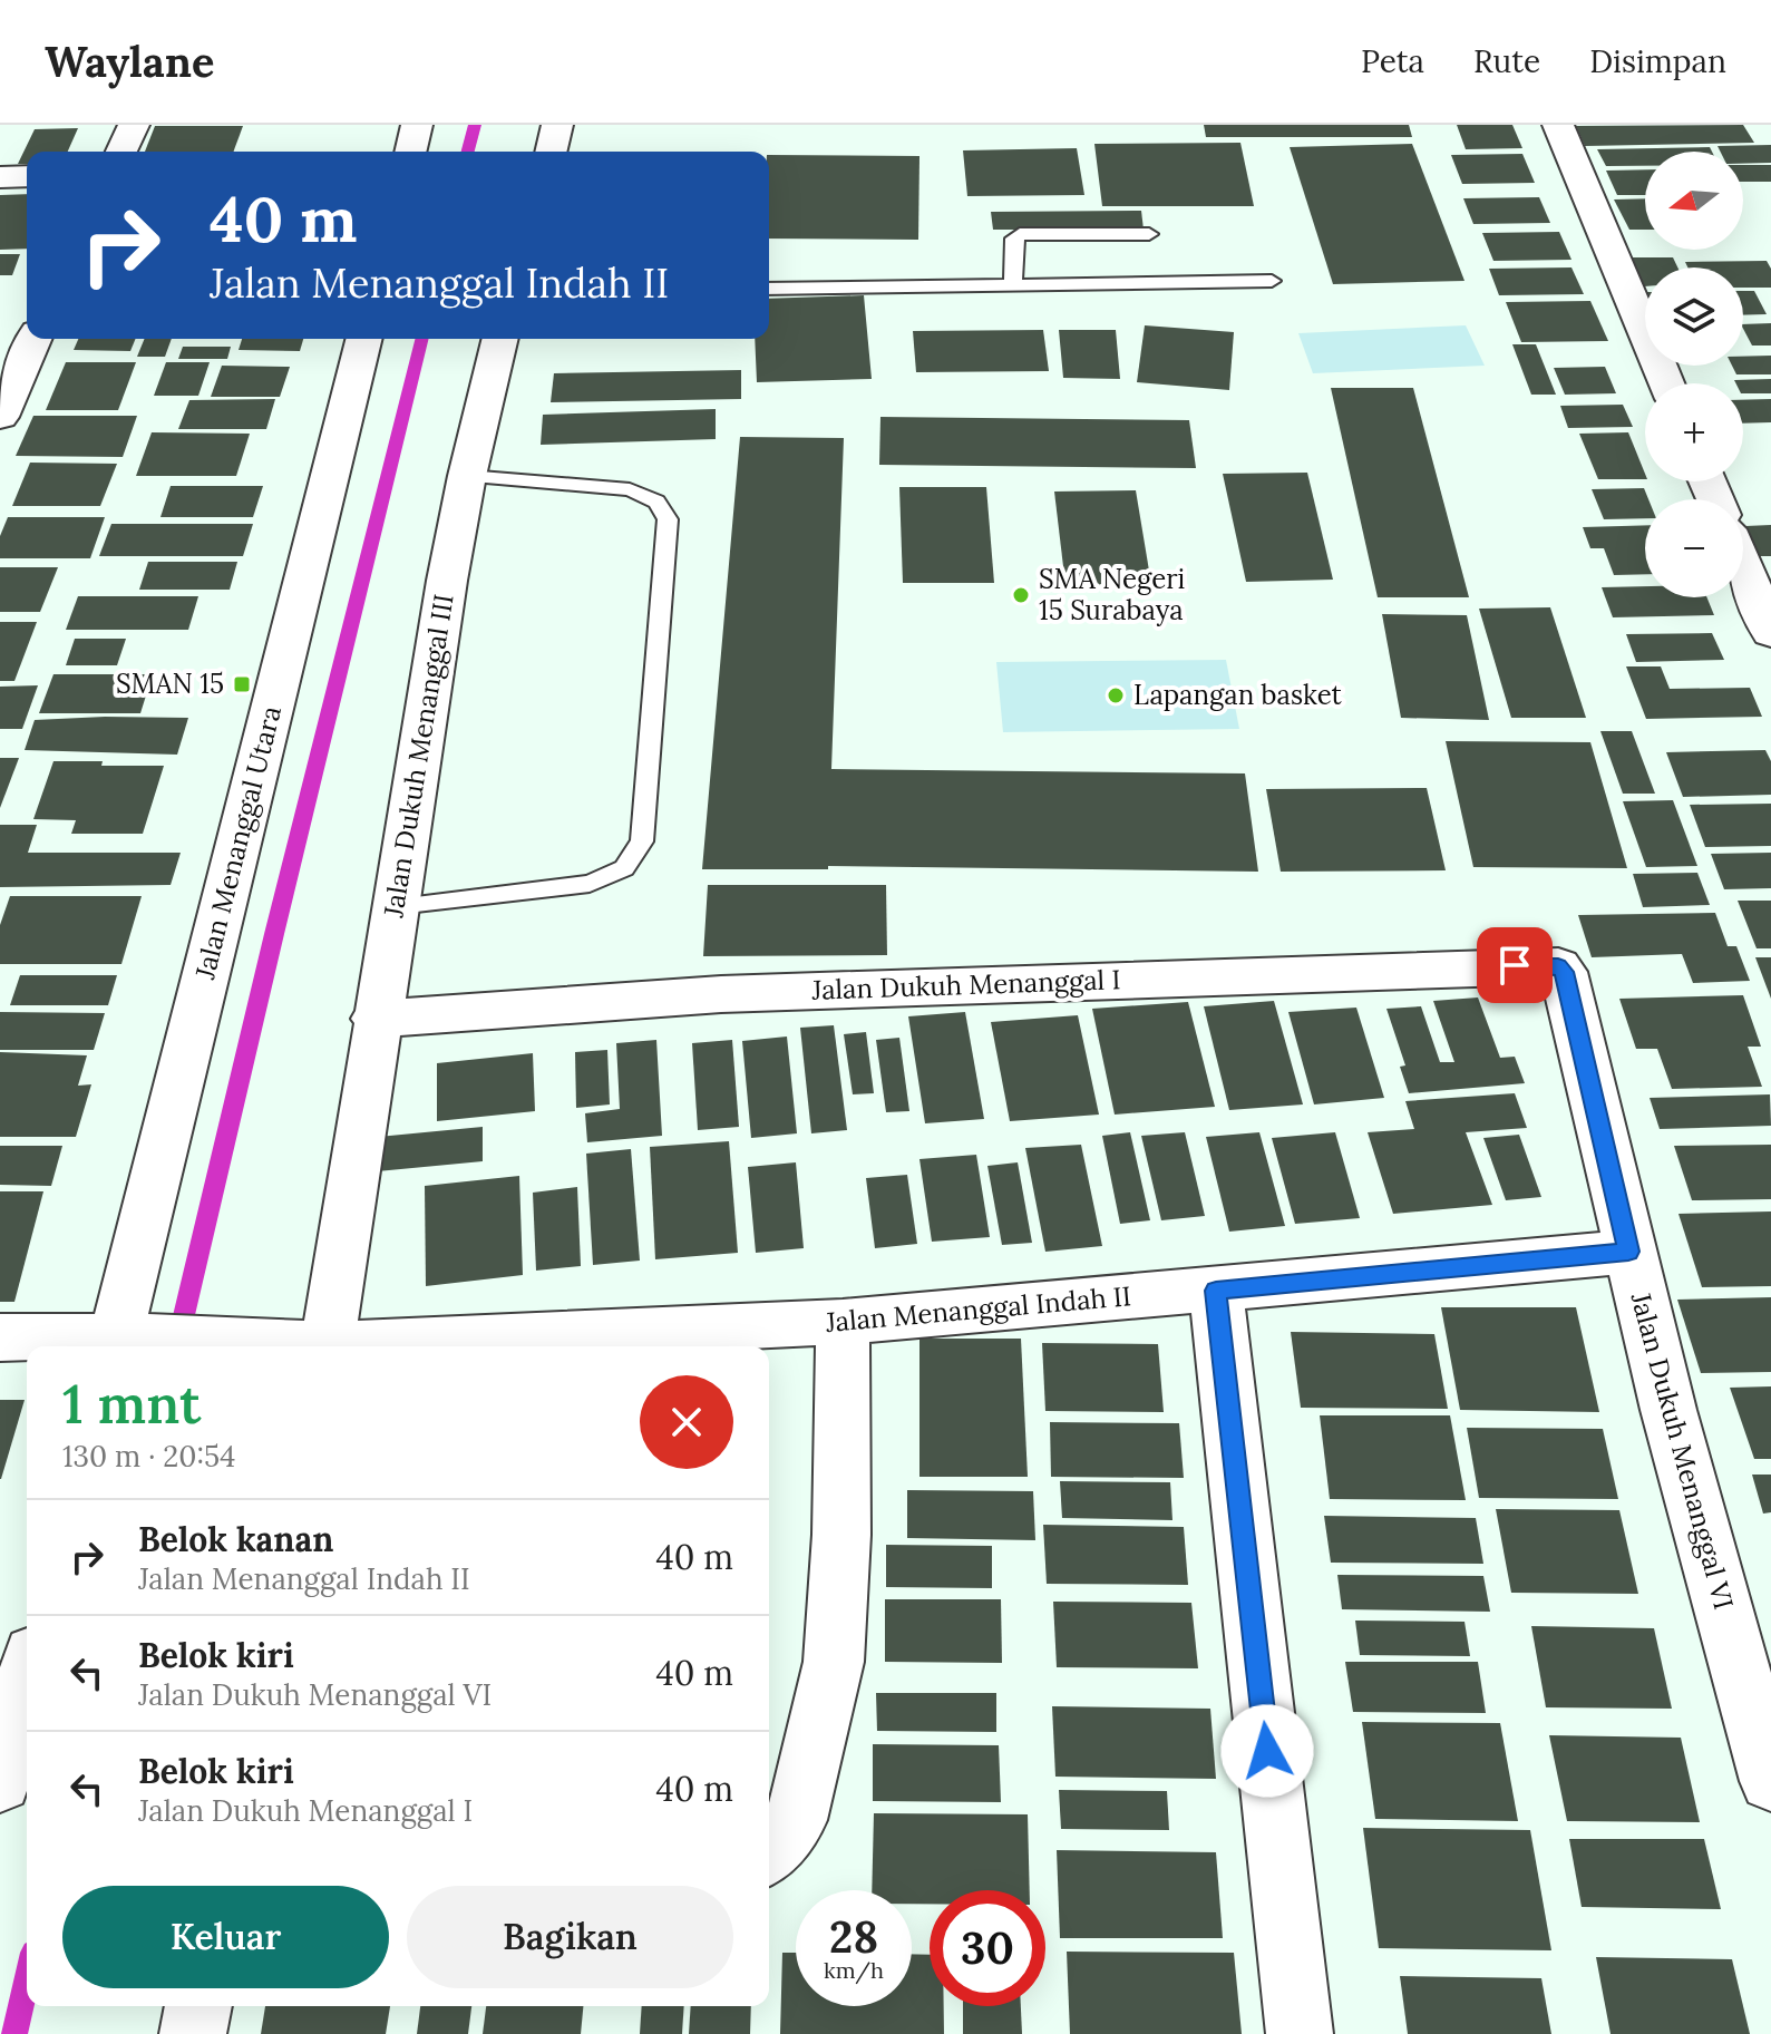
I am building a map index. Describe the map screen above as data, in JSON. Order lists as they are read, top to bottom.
{
  "streets": {
    "street": [
      "Jalan Dukuh Menanggal III",
      "Jalan Menanggal Utara",
      "Jalan Dukuh Menanggal I",
      "Jalan Menanggal Indah II",
      "Jalan Dukuh Menanggal VI"
    ]
  },
  "crossings": [
    ["Jalan Dukuh Menanggal III", "Jalan Dukuh Menanggal I"],
    ["Jalan Menanggal Utara", "Jalan Menanggal Indah II"],
    ["Jalan Dukuh Menanggal I", "Jalan Dukuh Menanggal VI"],
    ["Jalan Menanggal Indah II", "Jalan Dukuh Menanggal VI"]
  ],
  "places": {
    "other": ["SMA Negeri 15 Surabaya", "Lapangan basket"],
    "transit": ["SMAN 15"]
  },
  "north": "left",
  "page": {
    "header": "Waylane",
    "nav": ["Peta", "Rute", "Disimpan"],
    "map_buttons": ["+", "−"],
    "turn": ["40 m", "Jalan Menanggal Indah II"],
    "heading": ["1 mnt", "130 m · 20:54"],
    "list": [
      {
        "name": "Belok kanan",
        "note": "Jalan Menanggal Indah II",
        "value": "40 m"
      },
      {
        "name": "Belok kiri",
        "note": "Jalan Dukuh Menanggal VI",
        "value": "40 m"
      },
      {
        "name": "Belok kiri",
        "note": "Jalan Dukuh Menanggal I",
        "value": "40 m"
      }
    ],
    "buttons": ["Keluar", "Bagikan"],
    "speed": "28 km/h",
    "limit": "30"
  }
}
